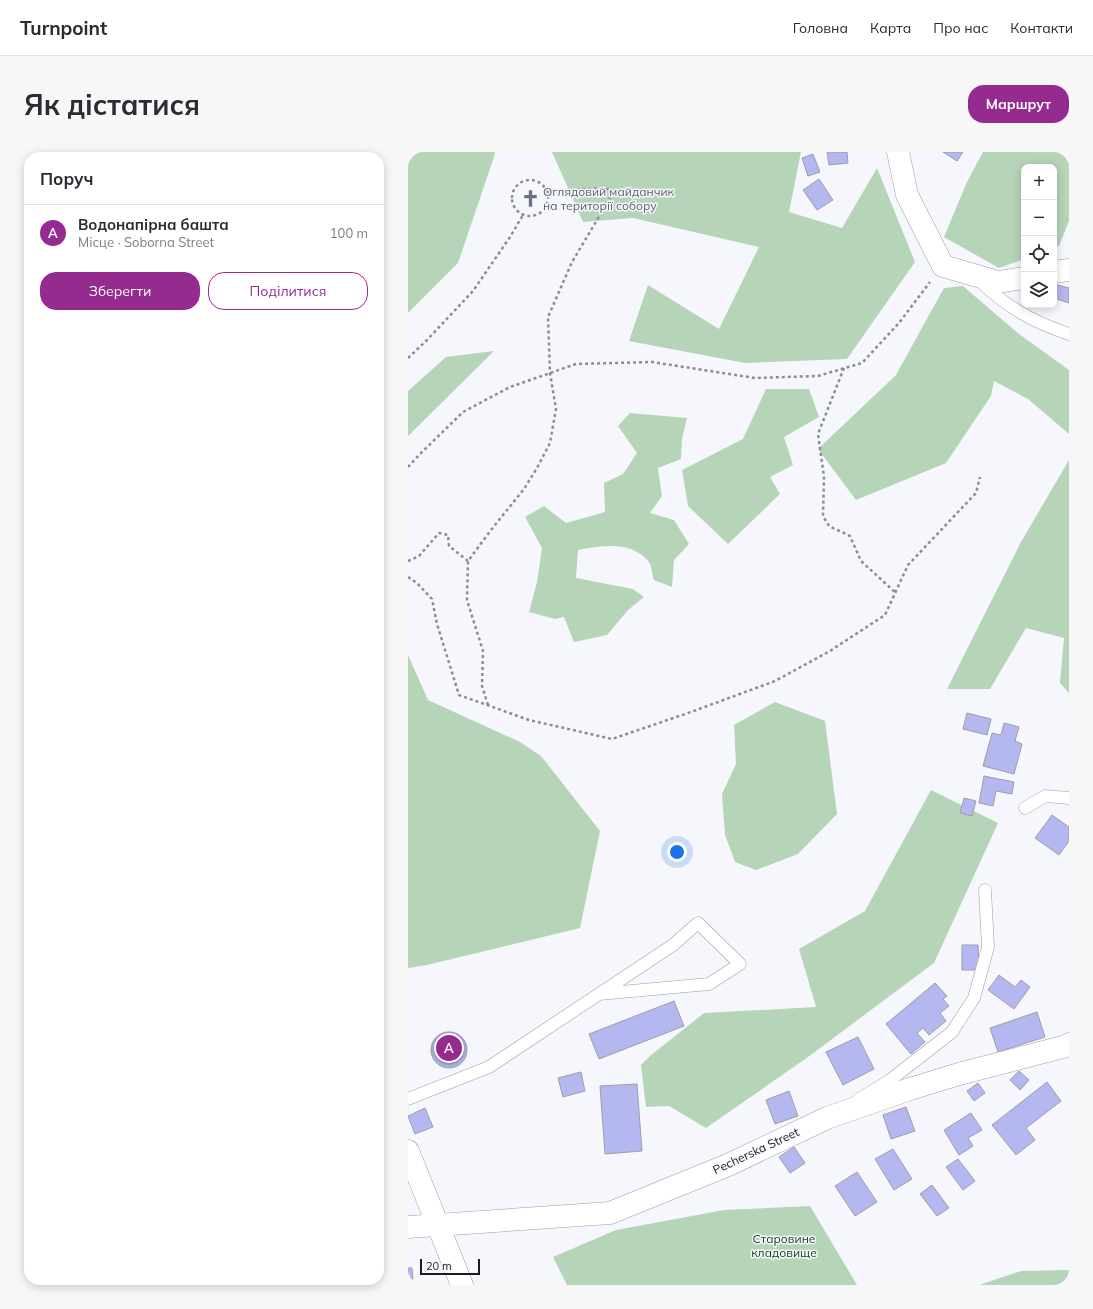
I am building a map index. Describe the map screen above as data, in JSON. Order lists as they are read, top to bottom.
{
  "streets": {
    "street": ["Pecherska Street"]
  },
  "parks": ["Старовине кладовище"],
  "places": {
    "church": ["Оглядовий майданчик на території собору"]
  },
  "scale_bar": "20 m",
  "page": {
    "header": "Turnpoint",
    "nav": [
      "Головна",
      "Карта",
      "Про нас",
      "Контакти"
    ],
    "buttons": [
      "Маршрут",
      ["Зберегти", "Поділитися"]
    ],
    "title": "Як дістатися",
    "heading": "Поруч",
    "map_buttons": ["+", "−"],
    "list": [
      {
        "mark": "A",
        "name": "Водонапірна башта",
        "note": "Місце · Soborna Street",
        "value": "100 m"
      }
    ],
    "pins": "A",
    "scale": "20 m"
  }
}
